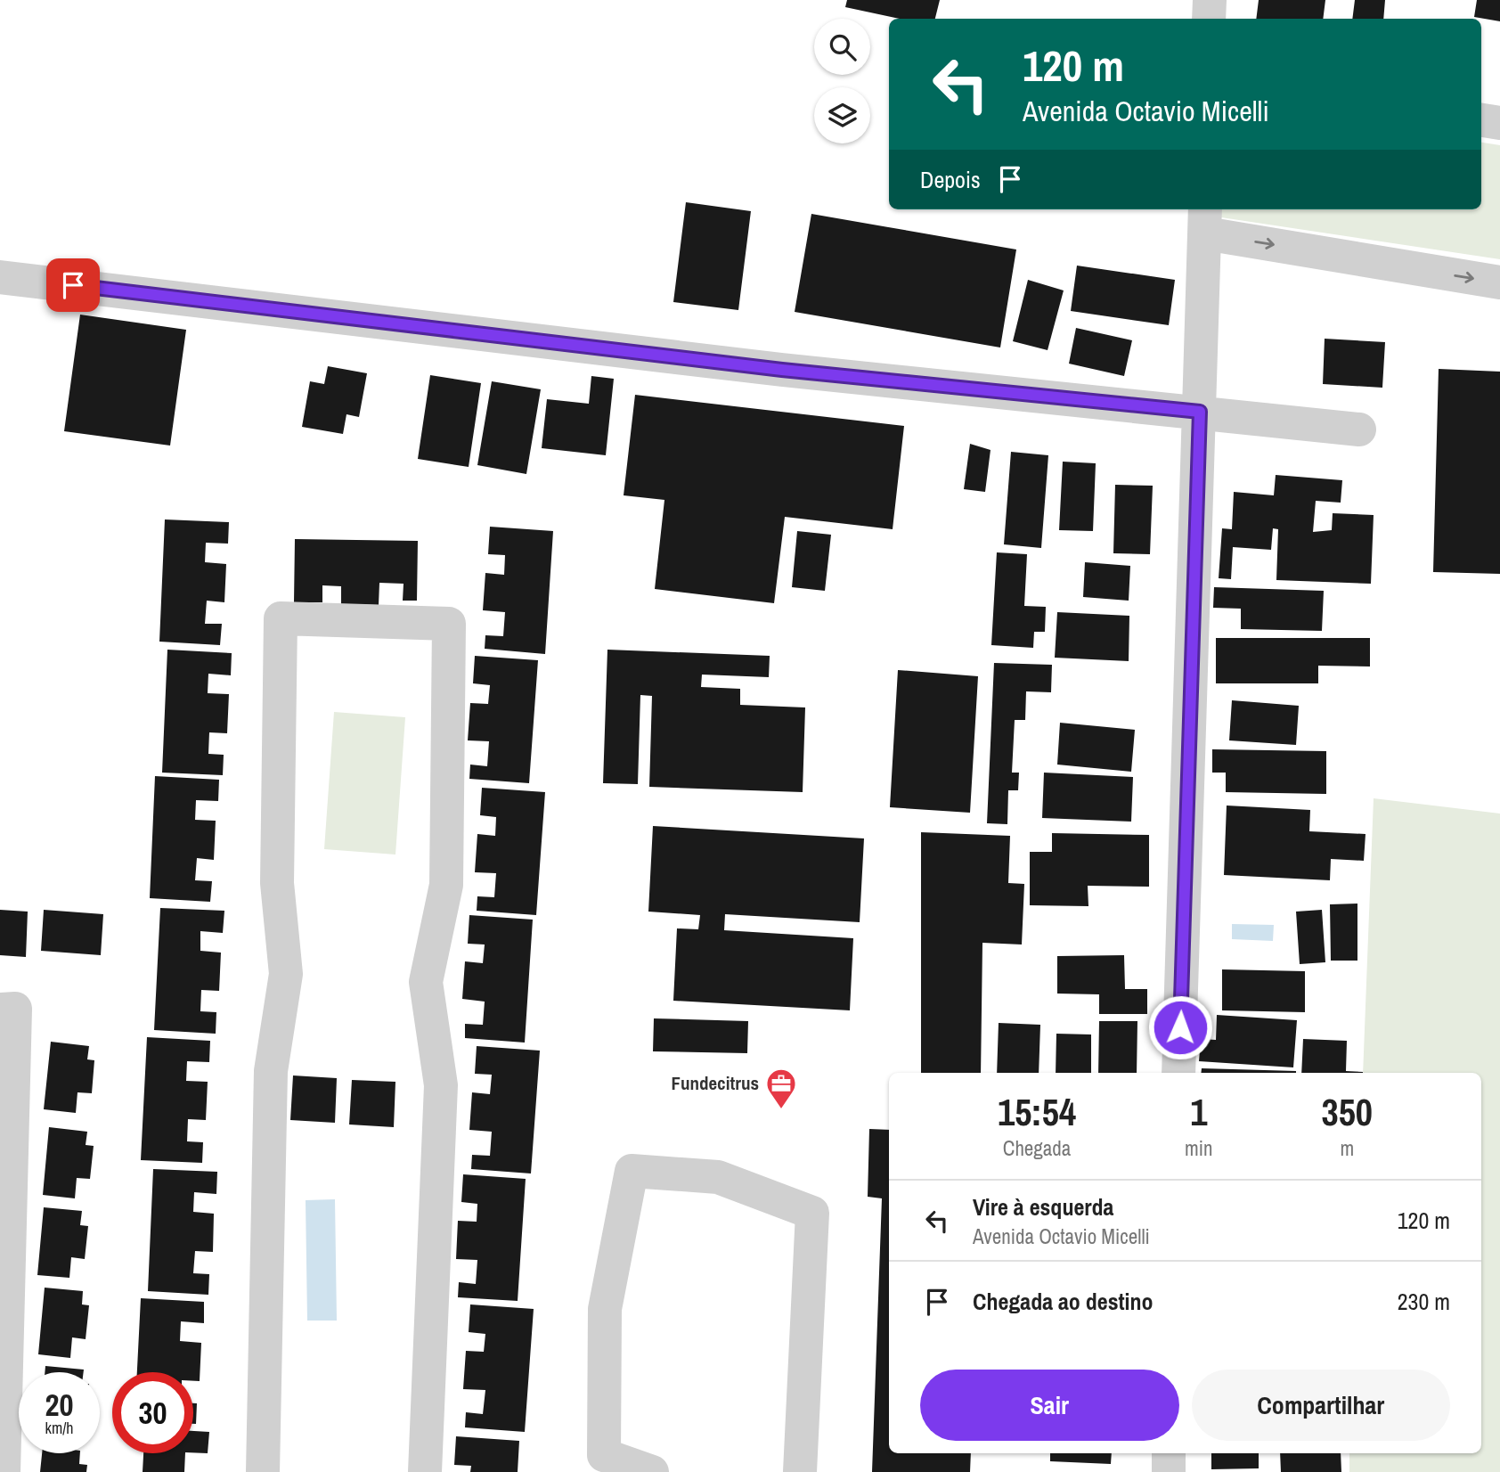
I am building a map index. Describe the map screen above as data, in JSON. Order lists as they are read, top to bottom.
{
  "places": {
    "office": ["Fundecitrus"]
  },
  "page": {
    "turn": ["120 m", "Avenida Octavio Micelli"],
    "then": "Depois",
    "eta": [
      "15:54",
      "Chegada",
      "1",
      "min",
      "350",
      "m"
    ],
    "list": [
      {
        "name": "Vire à esquerda",
        "note": "Avenida Octavio Micelli",
        "value": "120 m"
      },
      {
        "name": "Chegada ao destino",
        "value": "230 m"
      }
    ],
    "buttons": ["Sair", "Compartilhar"],
    "speed": "20 km/h",
    "limit": "30"
  }
}
